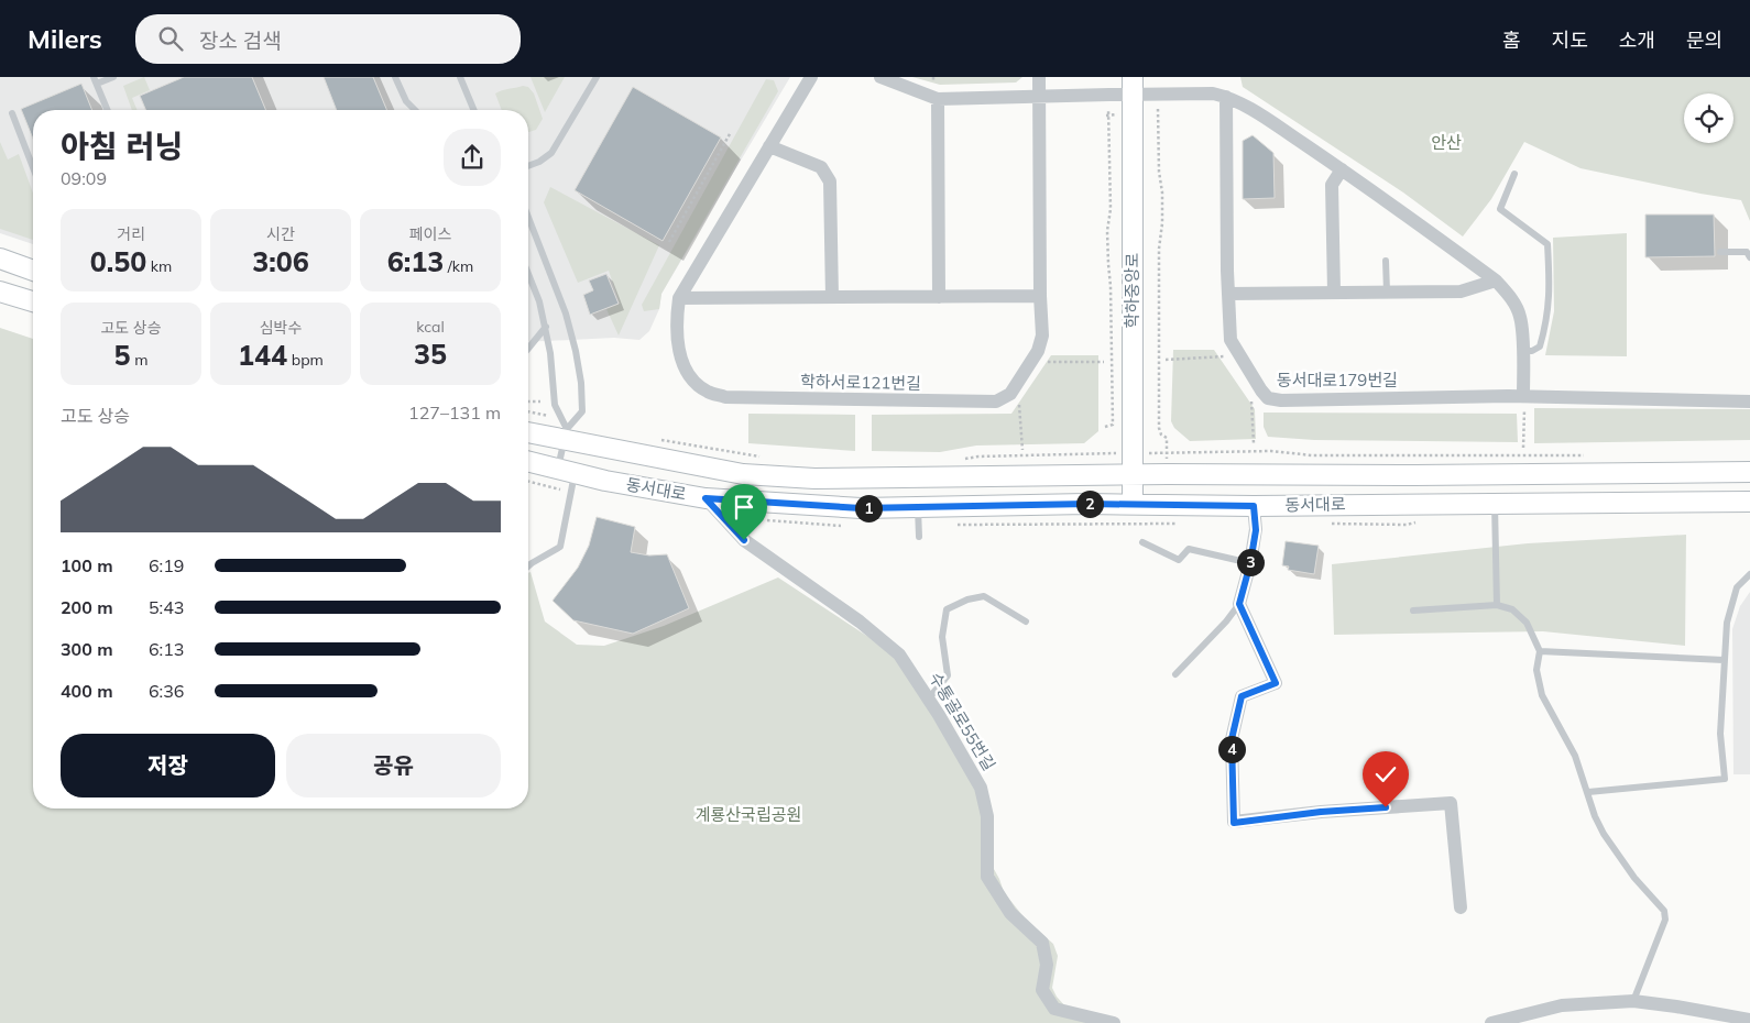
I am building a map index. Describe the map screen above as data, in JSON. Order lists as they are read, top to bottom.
{
  "streets": {
    "street": [
      "학하중앙로",
      "동서대로179번길",
      "학하서로121번길",
      "동서대로",
      "수통골로55번길"
    ]
  },
  "crossings": [
    ["학하중앙로", "동서대로"],
    ["동서대로", "수통골로55번길"]
  ],
  "parks": ["안산", "계룡산국립공원"],
  "page": {
    "header": "Milers",
    "search": "장소 검색",
    "nav": [
      "홈",
      "지도",
      "소개",
      "문의"
    ],
    "heading": ["아침 러닝", "09:09"],
    "stats": [
      ["거리", "0.50 km"],
      ["시간", "3:06"],
      ["페이스", "6:13 /km"],
      ["고도 상승", "5 m"],
      ["심박수", "144 bpm"],
      ["kcal", "35"]
    ],
    "chart": ["고도 상승", "127–131 m"],
    "pins": [
      "2",
      "1",
      "3",
      "4"
    ],
    "list": [
      {
        "name": "100 m",
        "note": "6:19"
      },
      {
        "name": "200 m",
        "note": "5:43"
      },
      {
        "name": "300 m",
        "note": "6:13"
      },
      {
        "name": "400 m",
        "note": "6:36"
      }
    ],
    "buttons": ["저장", "공유"]
  }
}
